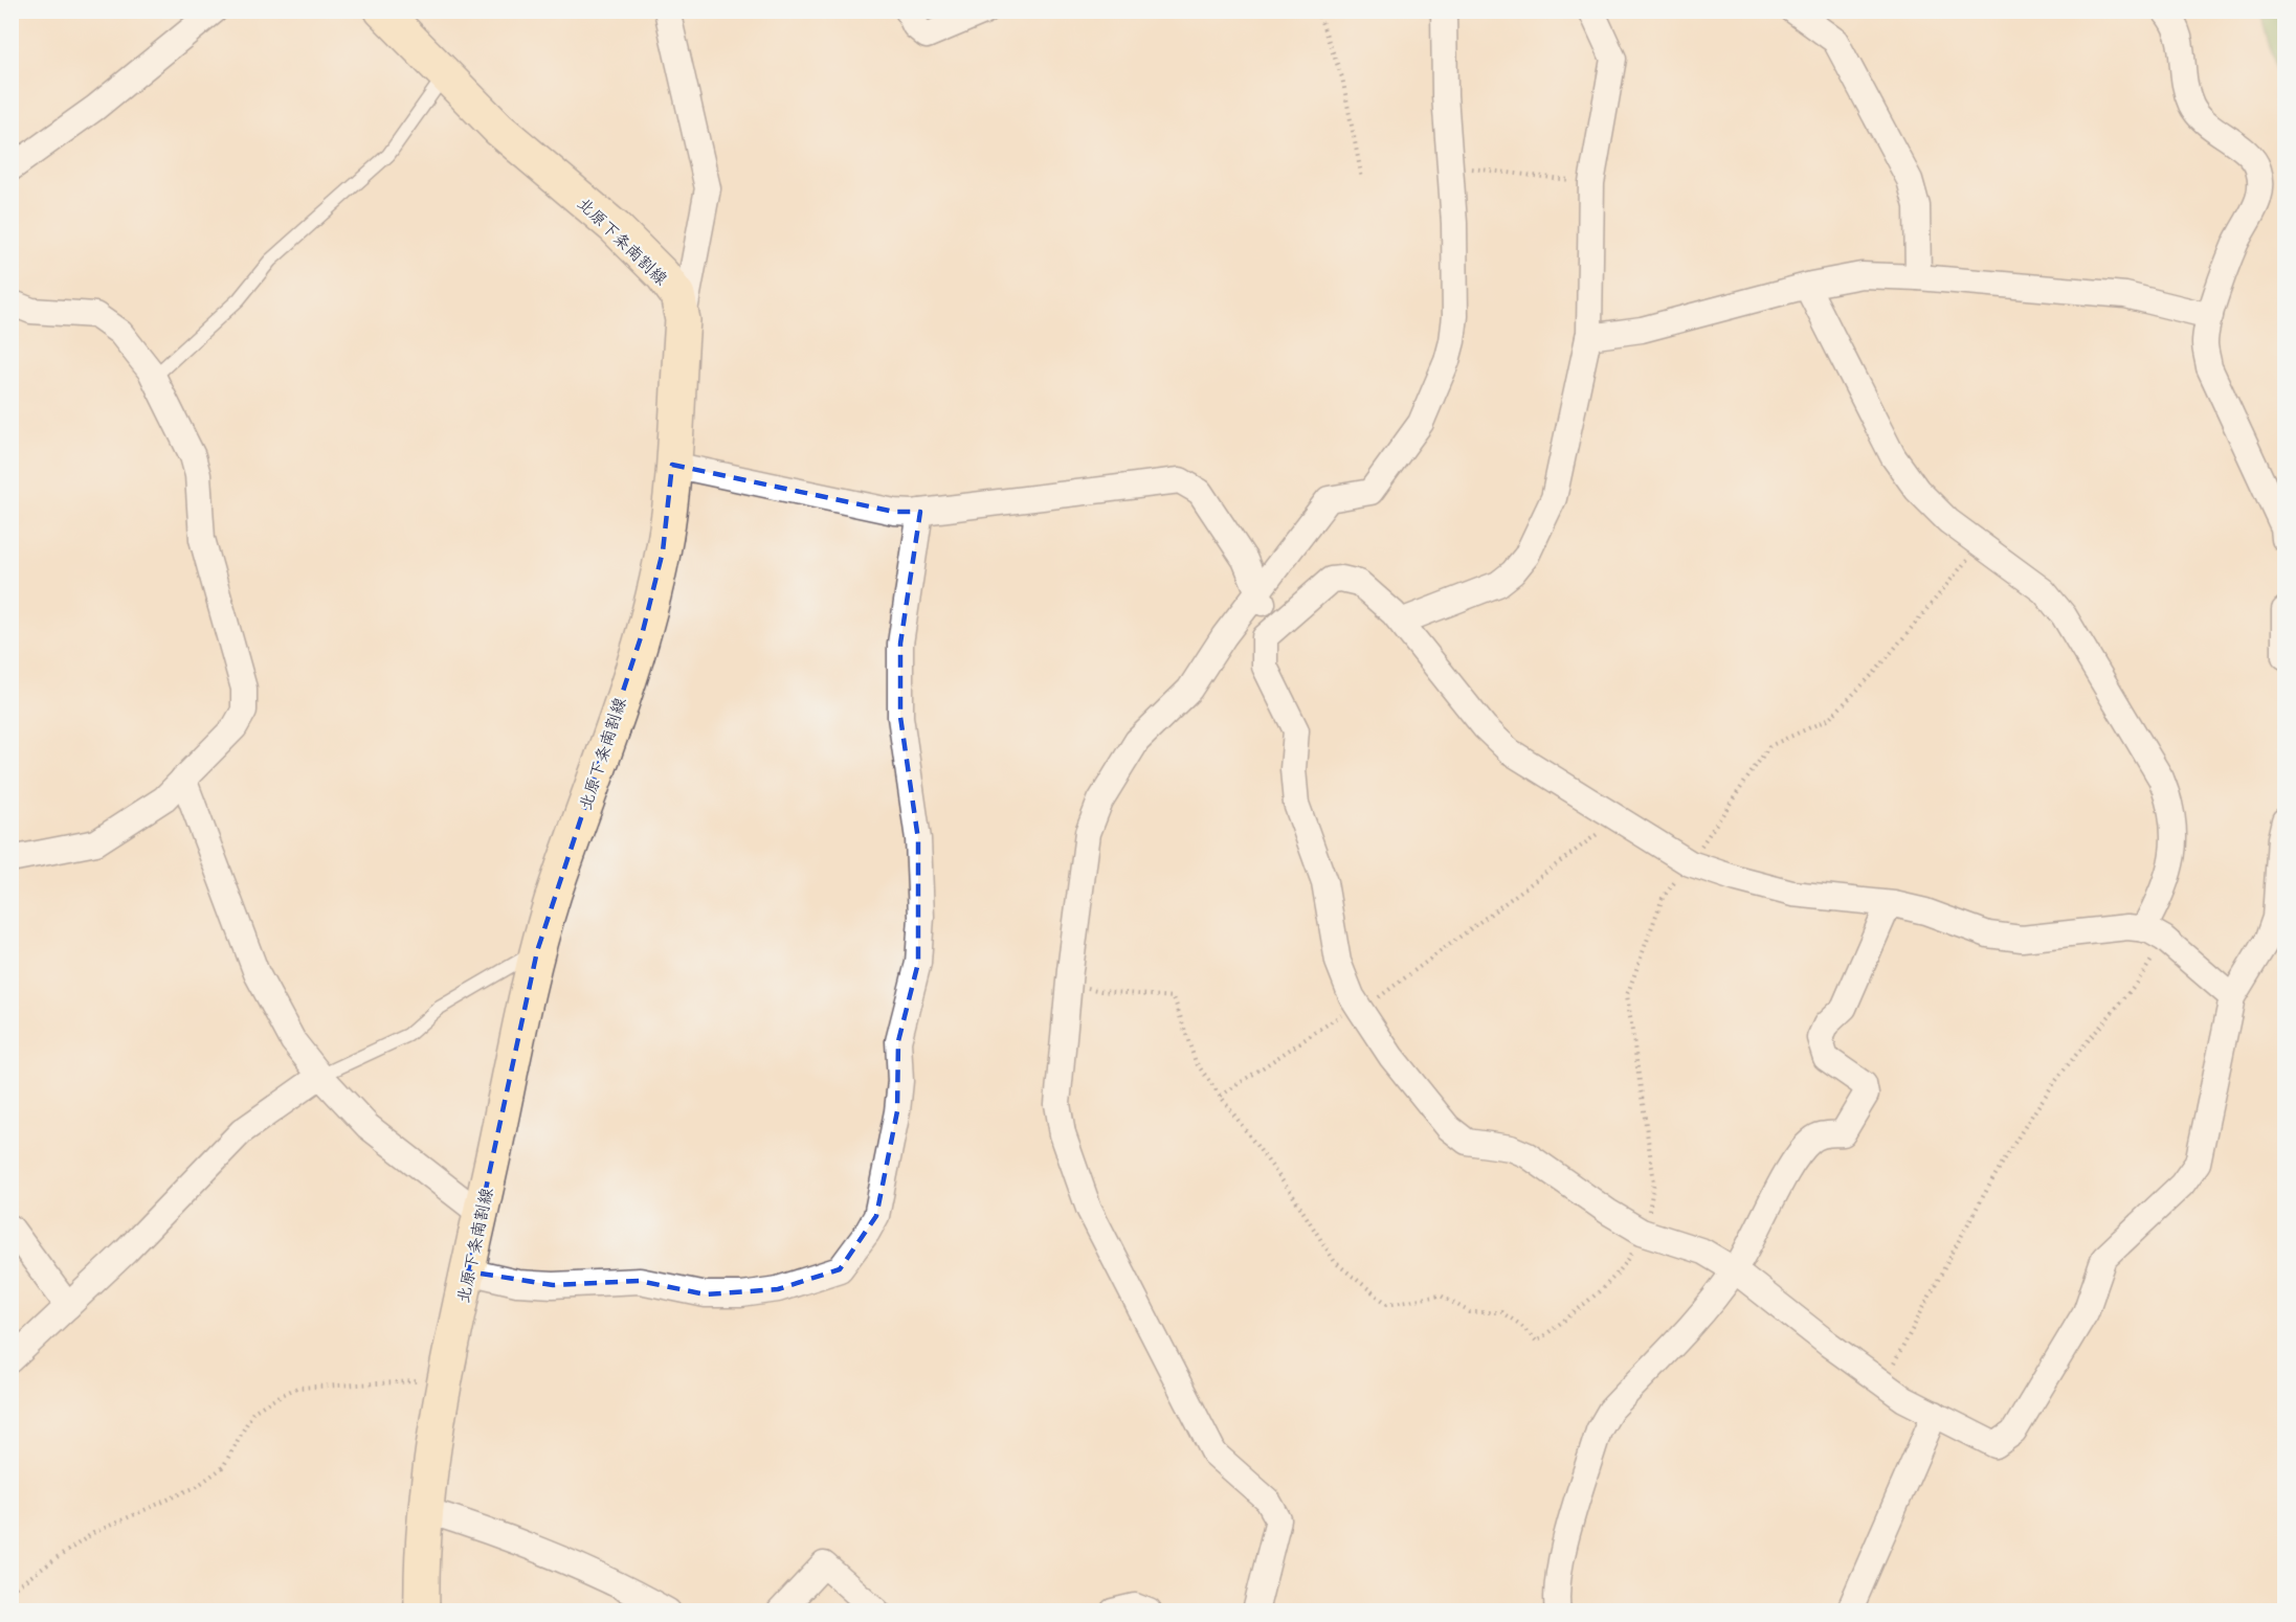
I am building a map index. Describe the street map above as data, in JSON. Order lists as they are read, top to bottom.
{
  "streets": {
    "main road": ["北原下条南割線"]
  }
}
